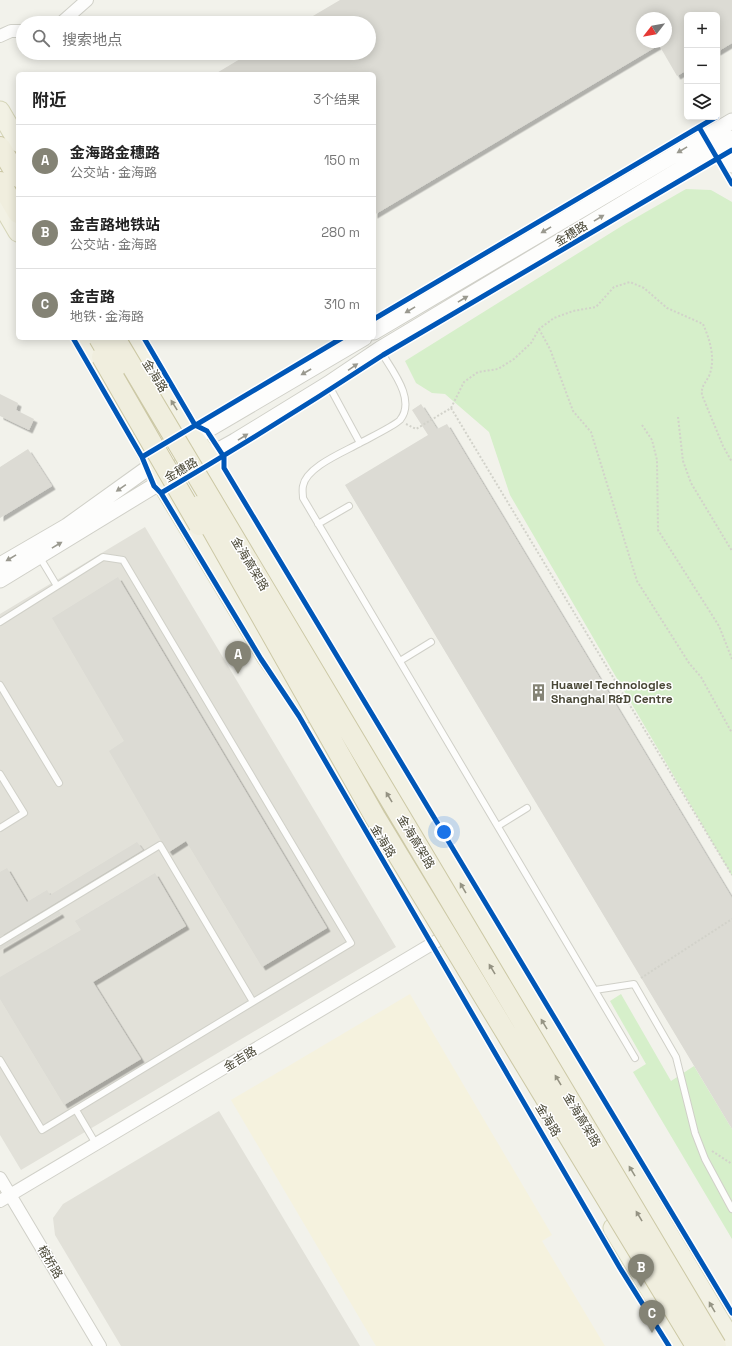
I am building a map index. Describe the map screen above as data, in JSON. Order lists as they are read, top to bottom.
{
  "streets": {
    "highway": ["金海高架路"],
    "main road": ["金海路"],
    "street": ["金穗路", "金吉路", "榕桥路"]
  },
  "crossings": [
    ["金穗路", "金海路"],
    ["金海路", "金吉路"],
    ["金吉路", "榕桥路"]
  ],
  "places": {
    "building": ["Huawei Technologies Shanghai R&D Centre"]
  },
  "north": "bottom left",
  "page": {
    "map_buttons": ["+", "−"],
    "search": "搜索地点",
    "heading": ["附近", "3个结果"],
    "list": [
      {
        "mark": "A",
        "name": "金海路金穗路",
        "note": "公交站 · 金海路",
        "value": "150 m"
      },
      {
        "mark": "B",
        "name": "金吉路地铁站",
        "note": "公交站 · 金海路",
        "value": "280 m"
      },
      {
        "mark": "C",
        "name": "金吉路",
        "note": "地铁 · 金海路",
        "value": "310 m"
      }
    ],
    "pins": ["A", "B", "C"]
  }
}
